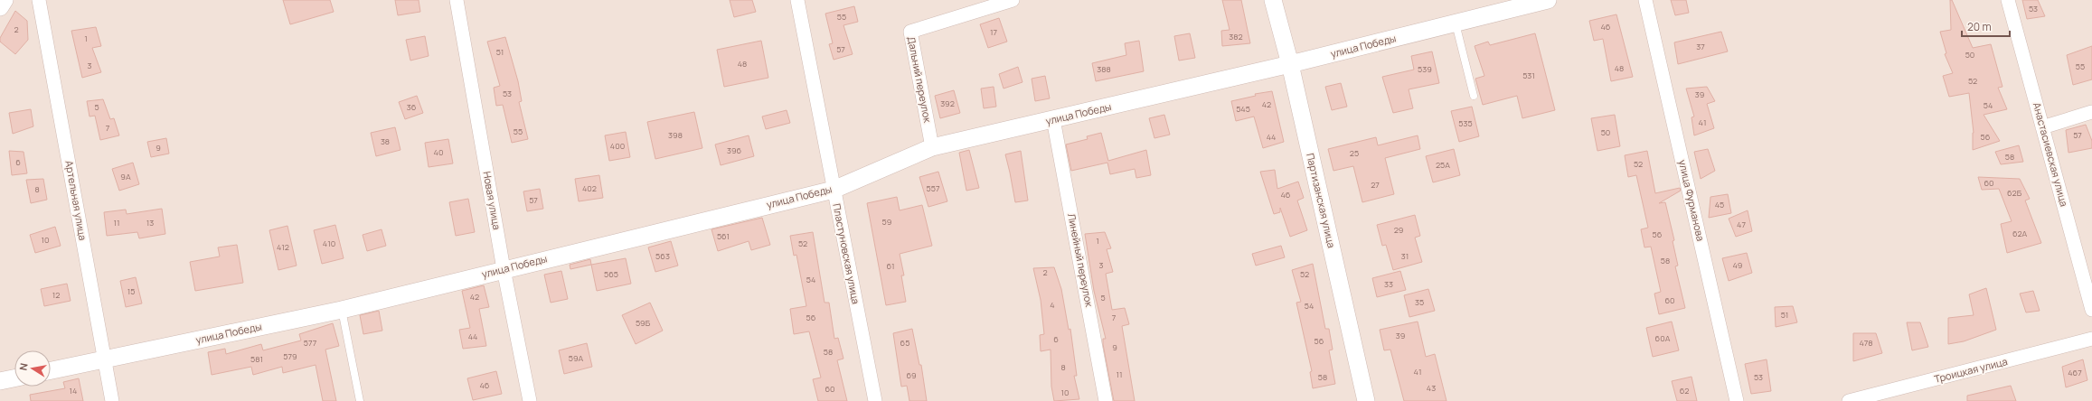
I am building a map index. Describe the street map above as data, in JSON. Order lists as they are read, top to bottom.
{
  "streets": {
    "street": [
      "улица Победы",
      "Дальний переулок",
      "Анастасиевская улица",
      "Артельная улица",
      "Новая улица",
      "Партизанская улица",
      "улица Фурманова",
      "Пластуновская улица",
      "Линейный переулок",
      "Троицкая улица"
    ]
  },
  "crossings": [
    ["улица Победы", "Дальний переулок"],
    ["улица Победы", "Артельная улица"],
    ["улица Победы", "Новая улица"],
    ["улица Победы", "Партизанская улица"],
    ["улица Победы", "Пластуновская улица"],
    ["улица Победы", "Линейный переулок"]
  ],
  "house_numbers": [
    "53",
    "55",
    "46",
    "2",
    "17",
    "382",
    "1",
    "37",
    "57",
    "51",
    "50",
    "48",
    "3",
    "55",
    "48",
    "388",
    "539",
    "531",
    "52",
    "53",
    "39",
    "392",
    "42",
    "54",
    "5",
    "36",
    "545",
    "41",
    "535",
    "7",
    "55",
    "50",
    "398",
    "57",
    "44",
    "56",
    "38",
    "400",
    "9",
    "396",
    "40",
    "25",
    "58",
    "6",
    "52",
    "25А",
    "9А",
    "60",
    "27",
    "402",
    "557",
    "8",
    "62Б",
    "46",
    "57",
    "45",
    "59",
    "11",
    "13",
    "47",
    "29",
    "62А",
    "56",
    "561",
    "10",
    "1",
    "410",
    "52",
    "412",
    "563",
    "31",
    "58",
    "3",
    "49",
    "61",
    "2",
    "565",
    "52",
    "54",
    "33",
    "15",
    "12",
    "42",
    "5",
    "60",
    "35",
    "4",
    "54",
    "51",
    "56",
    "7",
    "59Б",
    "39",
    "44",
    "60А",
    "6",
    "56",
    "577",
    "65",
    "478",
    "9",
    "58",
    "579",
    "59А",
    "581",
    "8",
    "41",
    "467",
    "11",
    "69",
    "58",
    "53",
    "46",
    "43",
    "60",
    "14",
    "62",
    "10"
  ],
  "scale_bar": "20 m",
  "north": "left"
}
